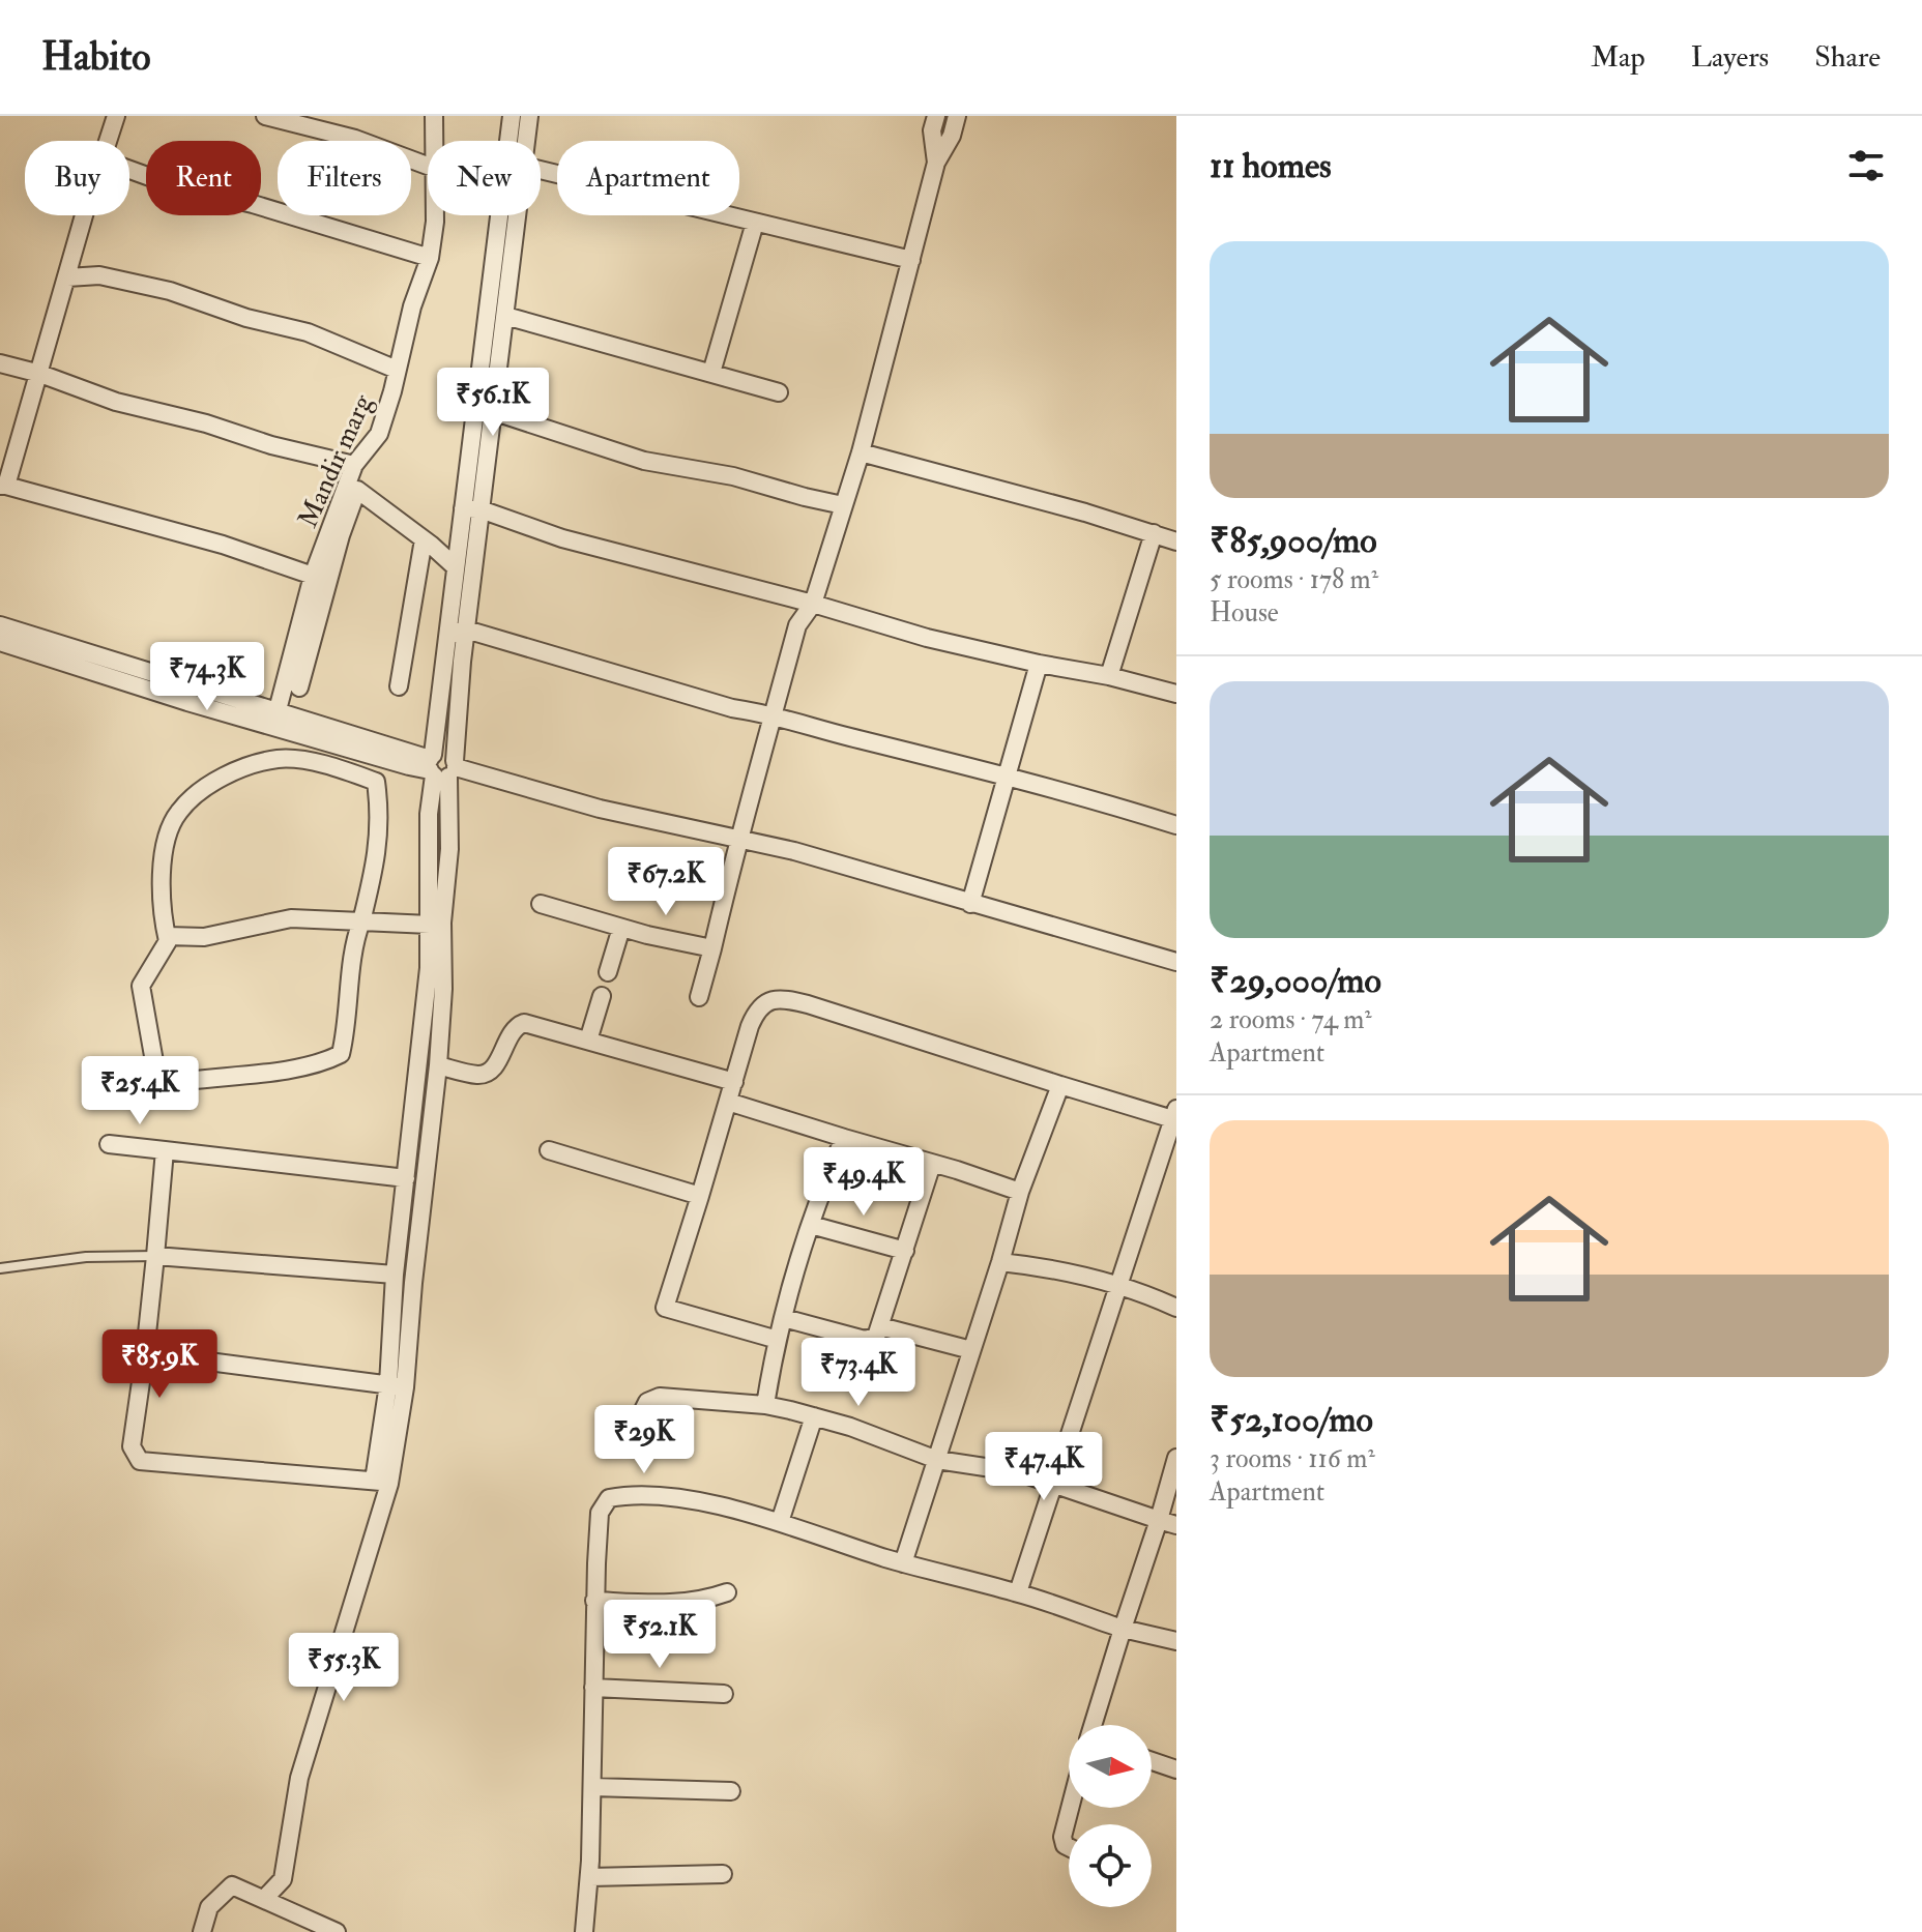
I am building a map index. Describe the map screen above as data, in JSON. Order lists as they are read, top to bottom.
{
  "streets": {
    "street": ["Mandir marg"]
  },
  "north": "right",
  "page": {
    "header": "Habito",
    "nav": ["Map", "Layers", "Share"],
    "heading": "11 homes",
    "chip": [
      "Buy",
      "Rent",
      "Filters",
      "New",
      "Apartment"
    ],
    "list": [
      {
        "name": "₹85,900/mo",
        "note": "5 rooms · 178 m² · House"
      },
      {
        "name": "₹29,000/mo",
        "note": "2 rooms · 74 m² · Apartment"
      },
      {
        "name": "₹52,100/mo",
        "note": "3 rooms · 116 m² · Apartment"
      }
    ],
    "price": [
      "₹56.1K",
      "₹74.3K",
      "₹67.2K",
      "₹25.4K",
      "₹49.4K",
      "₹85.9K",
      "₹73.4K",
      "₹29K",
      "₹47.4K",
      "₹52.1K",
      "₹55.3K"
    ]
  }
}
